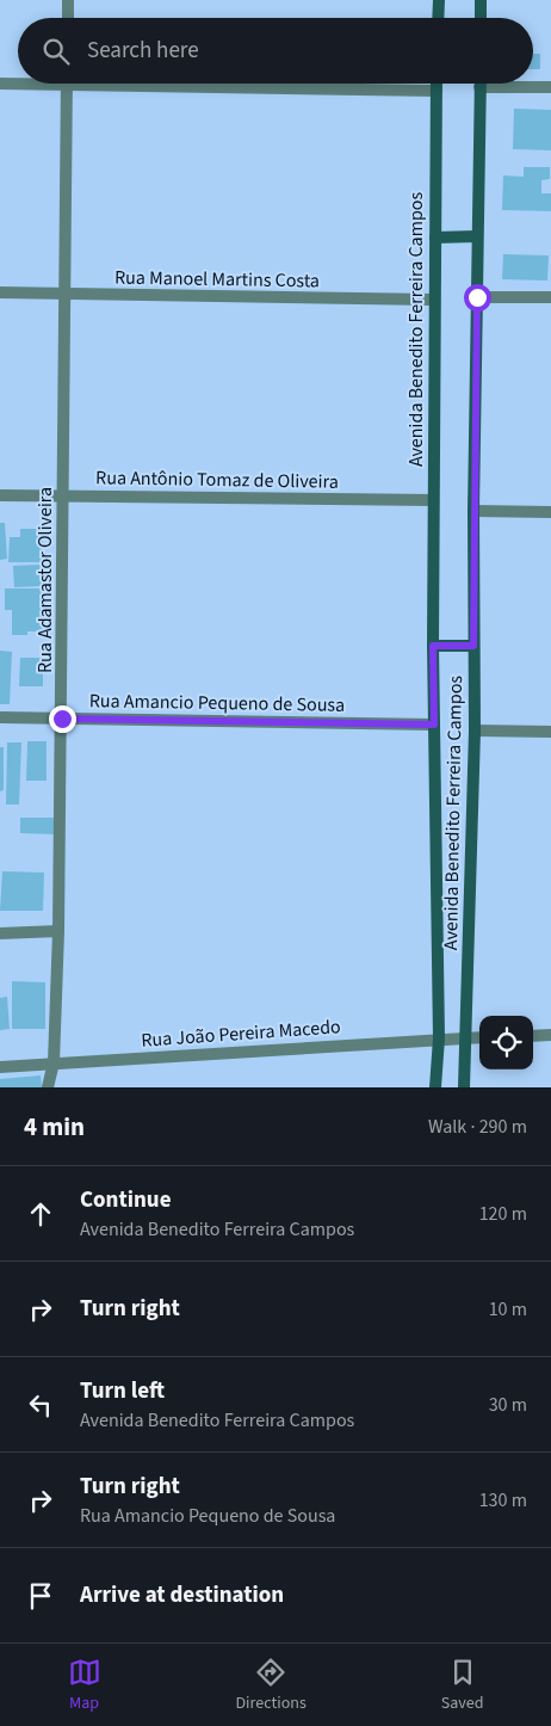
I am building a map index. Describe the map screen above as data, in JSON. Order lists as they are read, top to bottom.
{
  "streets": {
    "street": [
      "Rua Manoel Martins Costa",
      "Avenida Benedito Ferreira Campos",
      "Rua Antônio Tomaz de Oliveira",
      "Rua Adamastor Oliveira",
      "Rua Amancio Pequeno de Sousa",
      "Rua João Pereira Macedo"
    ]
  },
  "crossings": [
    ["Rua Manoel Martins Costa", "Avenida Benedito Ferreira Campos"],
    ["Rua Manoel Martins Costa", "Rua Adamastor Oliveira"],
    ["Avenida Benedito Ferreira Campos", "Rua Antônio Tomaz de Oliveira"],
    ["Avenida Benedito Ferreira Campos", "Rua Amancio Pequeno de Sousa"],
    ["Avenida Benedito Ferreira Campos", "Rua João Pereira Macedo"],
    ["Rua Antônio Tomaz de Oliveira", "Rua Adamastor Oliveira"],
    ["Rua Adamastor Oliveira", "Rua Amancio Pequeno de Sousa"],
    ["Rua Adamastor Oliveira", "Rua João Pereira Macedo"]
  ],
  "page": {
    "search": "Search here",
    "heading": ["4 min", "Walk · 290 m"],
    "list": [
      ["Continue", "Avenida Benedito Ferreira Campos", "120 m"],
      ["Turn right", "10 m"],
      ["Turn left", "Avenida Benedito Ferreira Campos", "30 m"],
      ["Turn right", "Rua Amancio Pequeno de Sousa", "130 m"],
      "Arrive at destination"
    ],
    "nav": ["Map", "Directions", "Saved"]
  }
}
